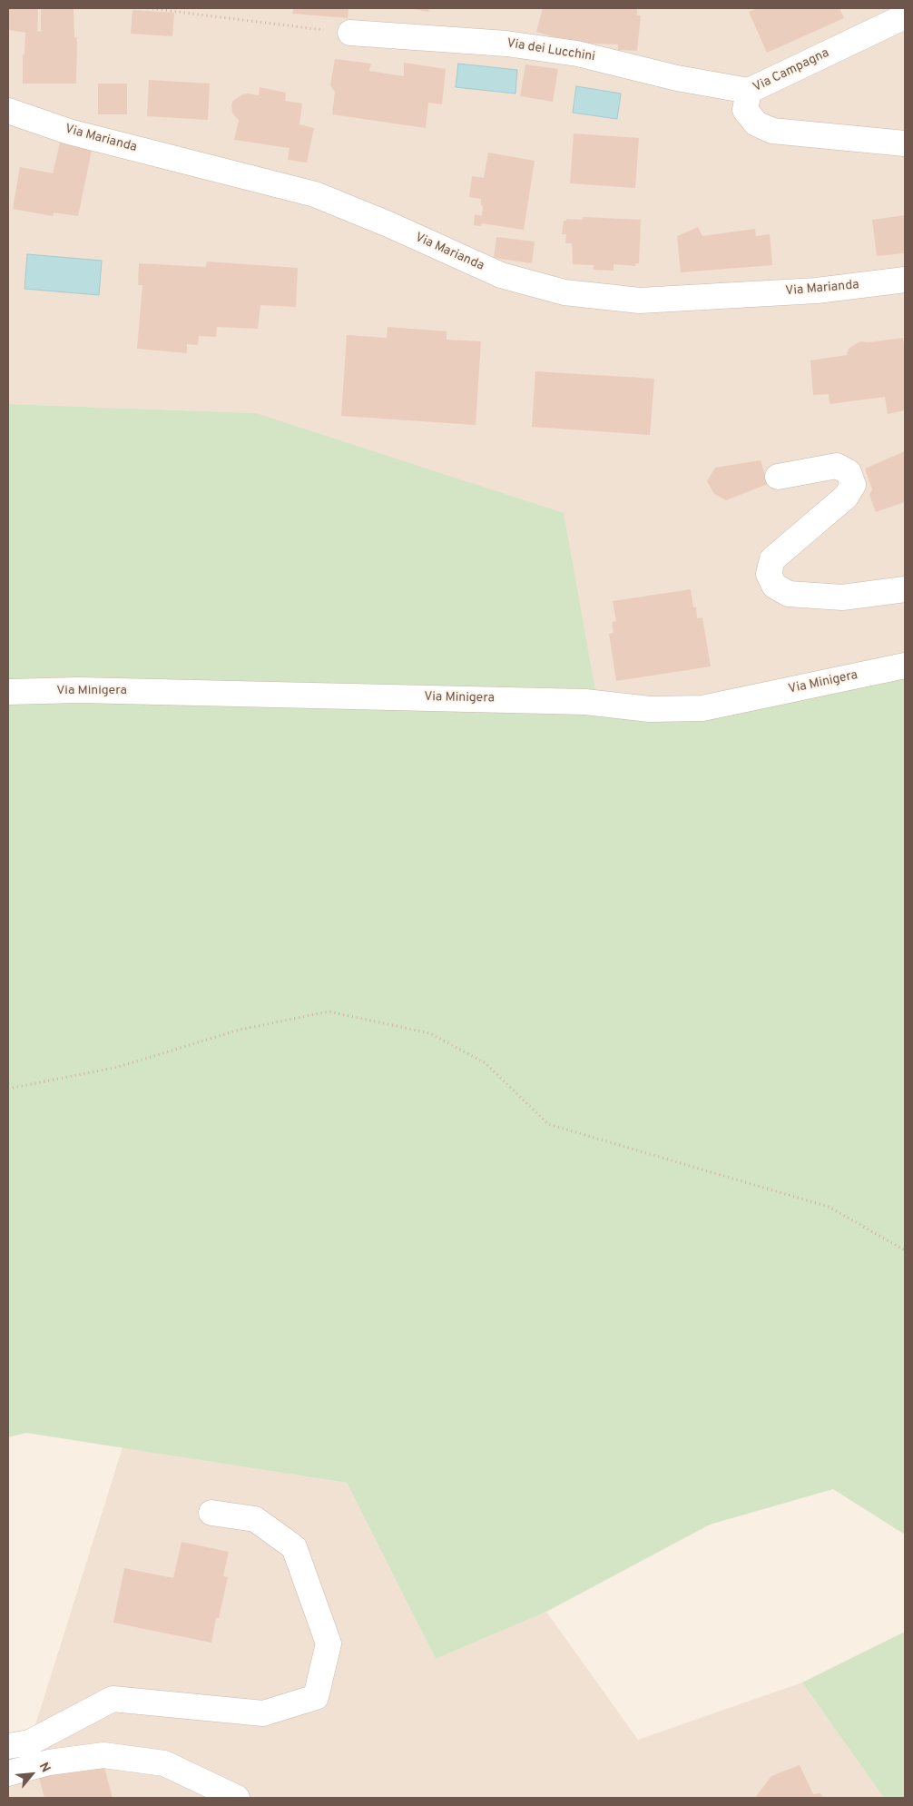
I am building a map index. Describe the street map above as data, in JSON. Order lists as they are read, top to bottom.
{
  "streets": {
    "street": [
      "Via dei Lucchini",
      "Via Campagna",
      "Via Marianda",
      "Via Minigera"
    ]
  },
  "crossings": [
    ["Via dei Lucchini", "Via Campagna"]
  ],
  "north": "top right"
}
